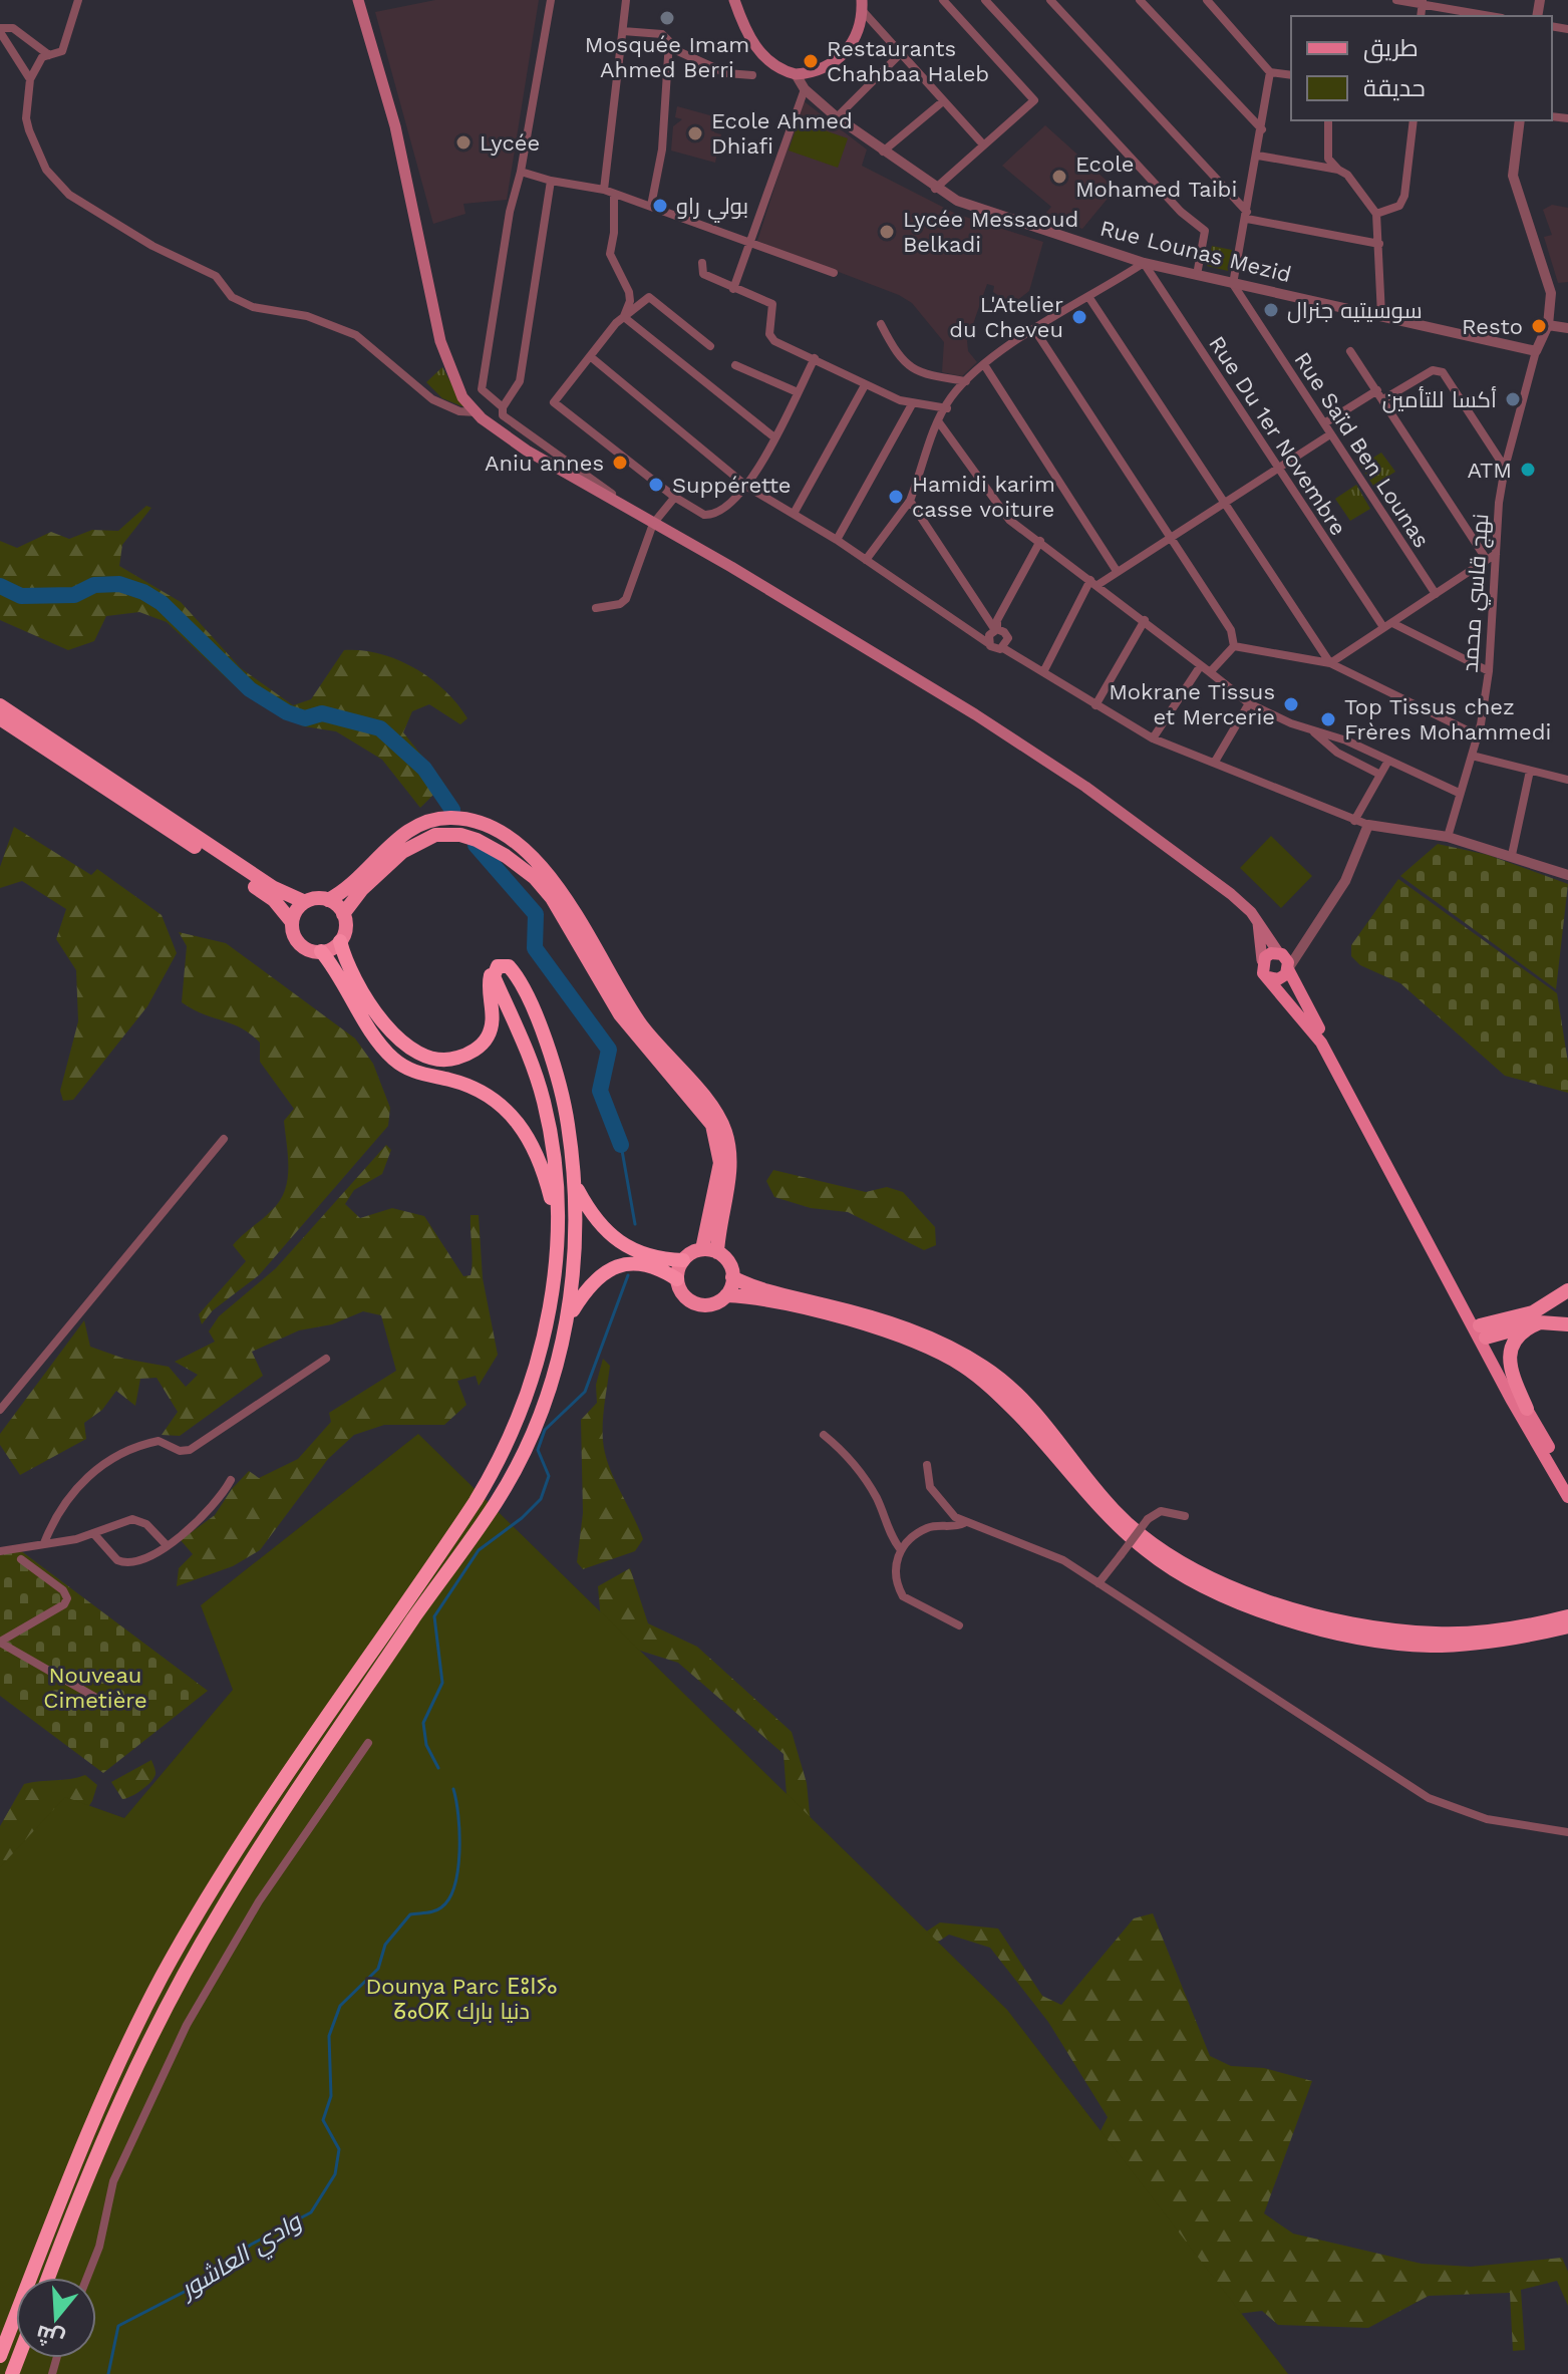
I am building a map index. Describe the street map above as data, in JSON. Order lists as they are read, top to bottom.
{
  "streets": {
    "street": [
      "Rue Lounas Mezid",
      "Rue Du 1er Novembre",
      "Rue Saïd Ben Lounas",
      "نهج قاسي محمد"
    ]
  },
  "crossings": [
    ["Rue Lounas Mezid", "Rue Du 1er Novembre"],
    ["Rue Lounas Mezid", "Rue Saïd Ben Lounas"],
    ["Rue Lounas Mezid", "نهج قاسي محمد"]
  ],
  "water": ["وادي العاشور"],
  "parks": ["Nouveau Cimetière", "Dounya Parc ⴹⵓⵏⵢⴰ ⵒⴰⵔⴽ دنيا بارك"],
  "places": [
    "Mosquée Imam Ahmed Berri",
    "Restaurants Chahbaa Haleb",
    "Ecole Ahmed Dhiafi",
    "Lycée",
    "Ecole Mohamed Taibi",
    "بولي راو",
    "Lycée Messaoud Belkadi",
    "سوسيتيه جنرال",
    "L'Atelier du Cheveu",
    "Resto",
    "أكسا للتأمين",
    "Aniu annes",
    "ATM",
    "Suppérette",
    "Hamidi karim casse voiture",
    "Mokrane Tissus et Mercerie",
    "Top Tissus chez Frères Mohammedi"
  ],
  "legend": ["طريق", "حديقة"],
  "north": "bottom"
}
